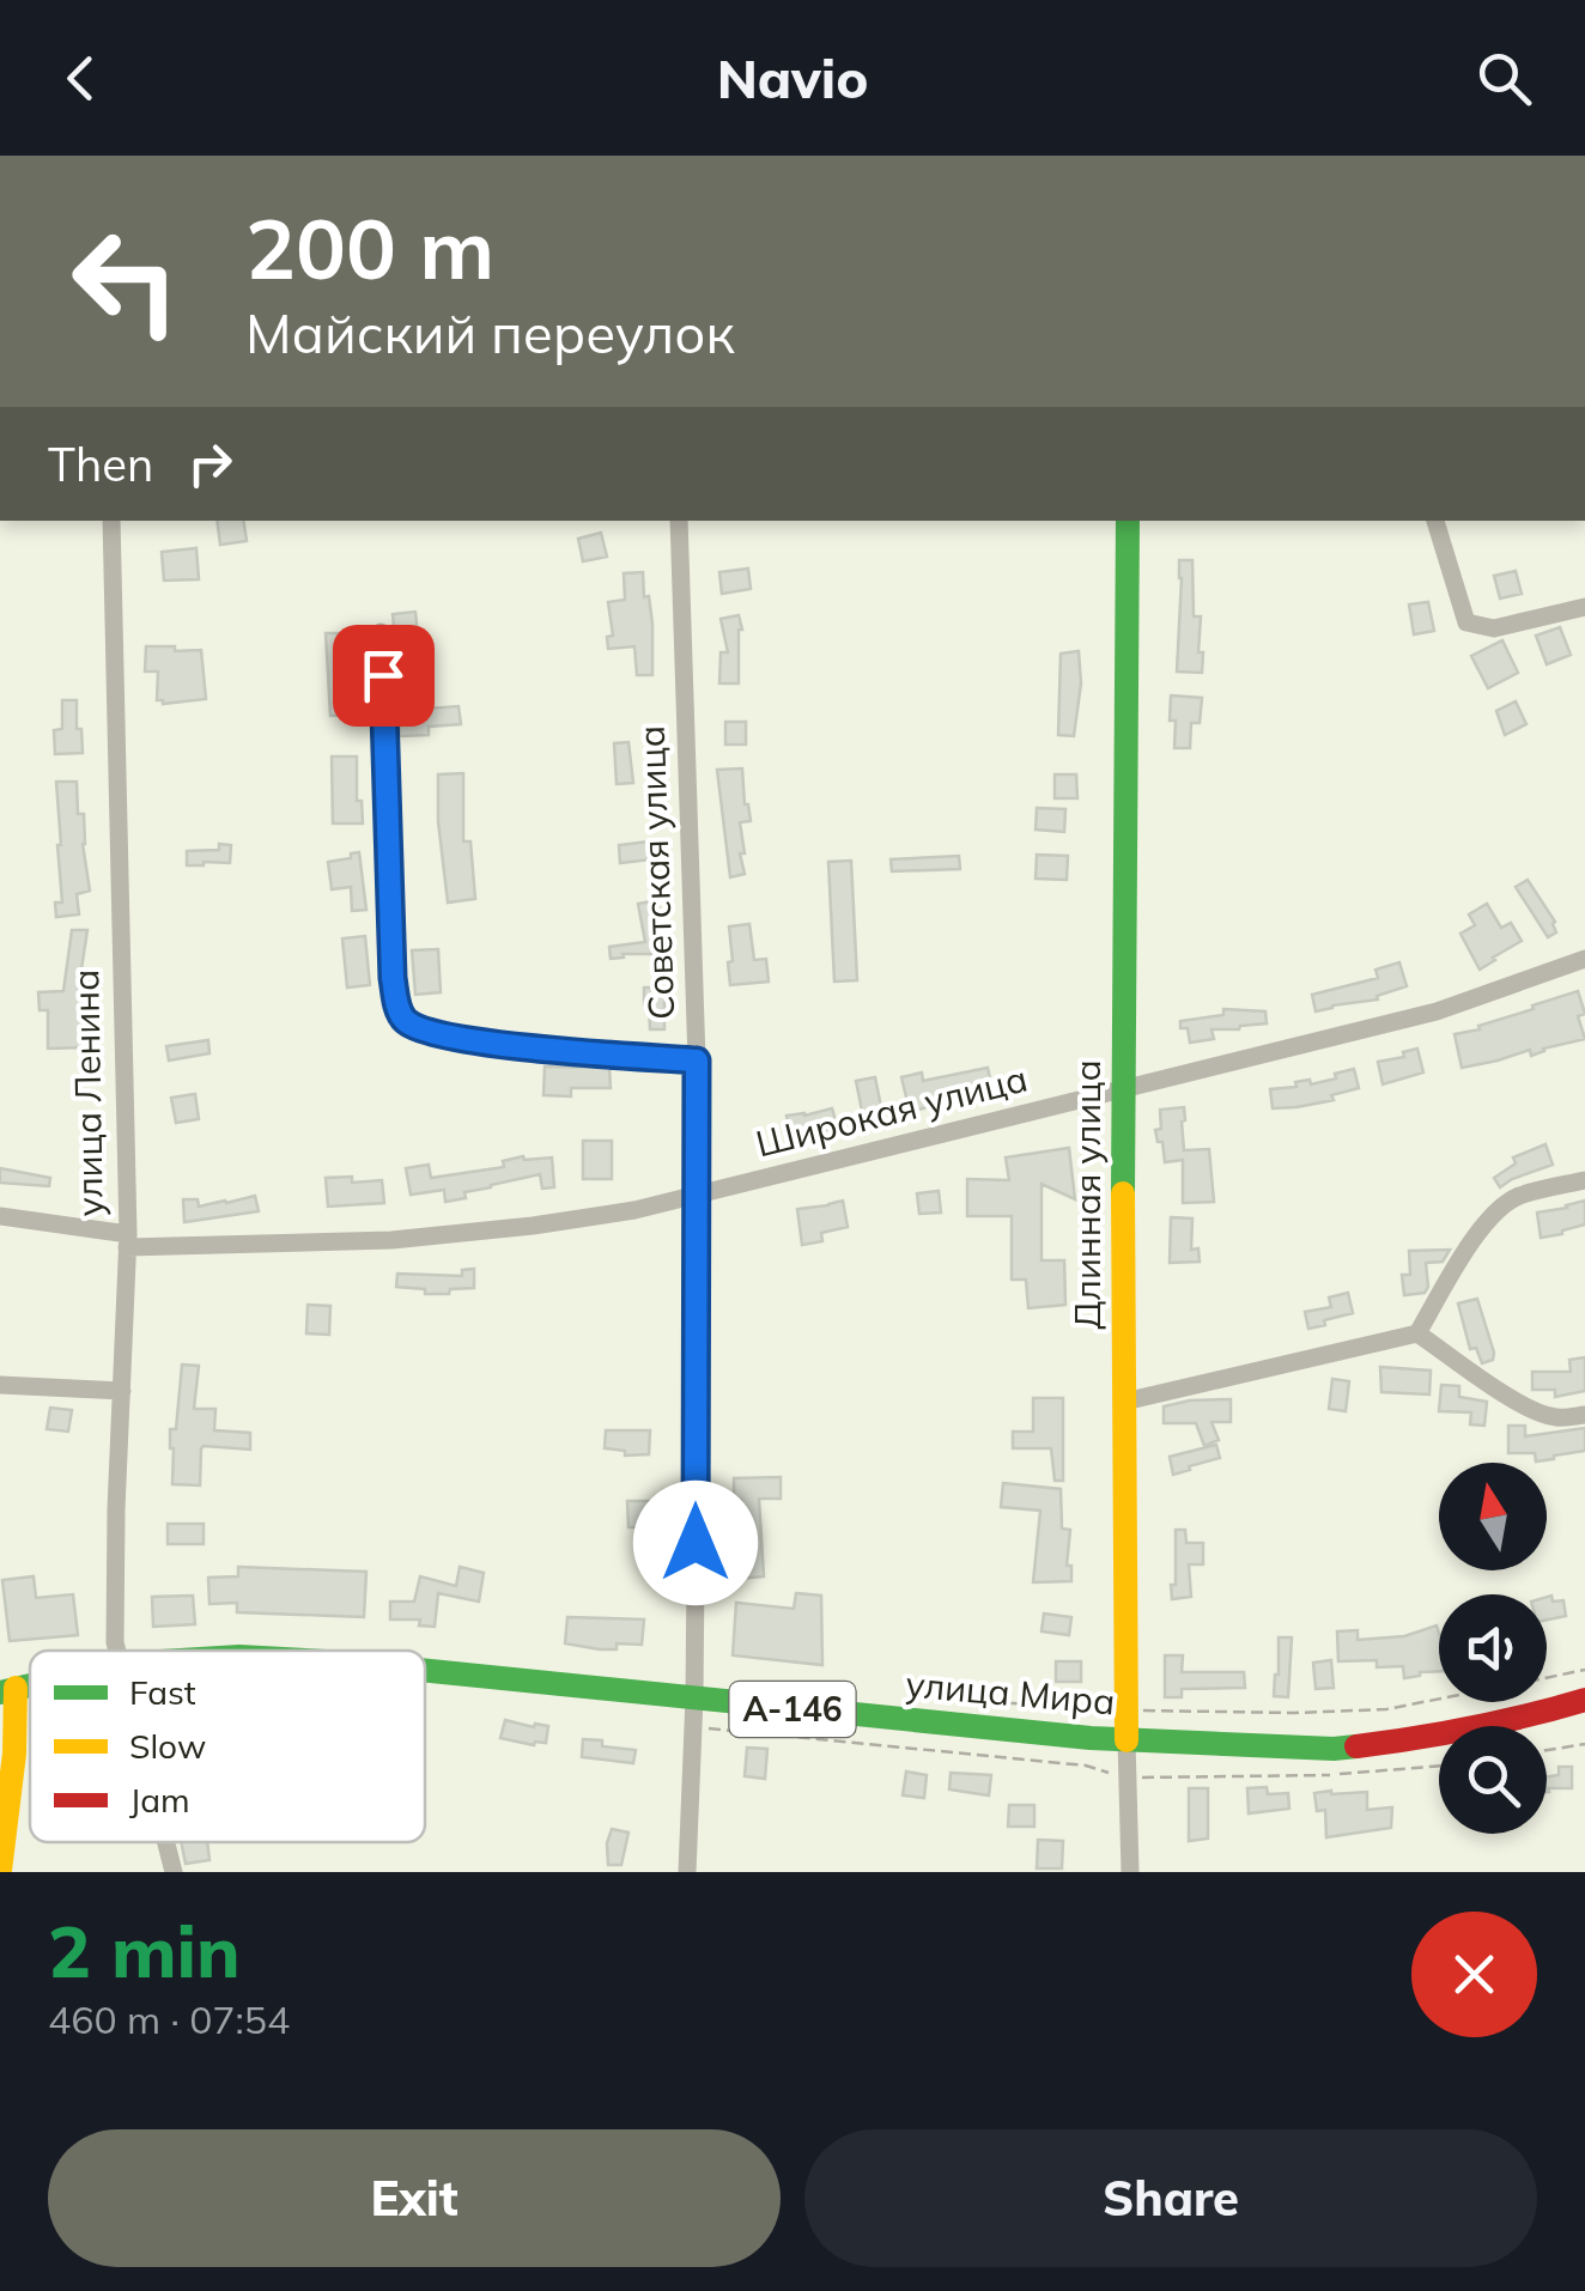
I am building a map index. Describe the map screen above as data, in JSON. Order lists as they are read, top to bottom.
{
  "streets": {
    "main road": ["Длинная улица", "улица Мира", "А-146"],
    "street": ["Советская улица", "улица Ленина", "Широкая улица"]
  },
  "crossings": [
    ["Советская улица", "Широкая улица"],
    ["Советская улица", "улица Мира"],
    ["улица Ленина", "Широкая улица"],
    ["Широкая улица", "Длинная улица"],
    ["Длинная улица", "улица Мира"]
  ],
  "legend": ["Fast", "Slow", "Jam"],
  "north": "top",
  "page": {
    "header": "Navio",
    "turn": ["200 m", "Майский переулок"],
    "then": "Then",
    "heading": ["2 min", "460 m · 07:54"],
    "buttons": ["Exit", "Share"]
  }
}
